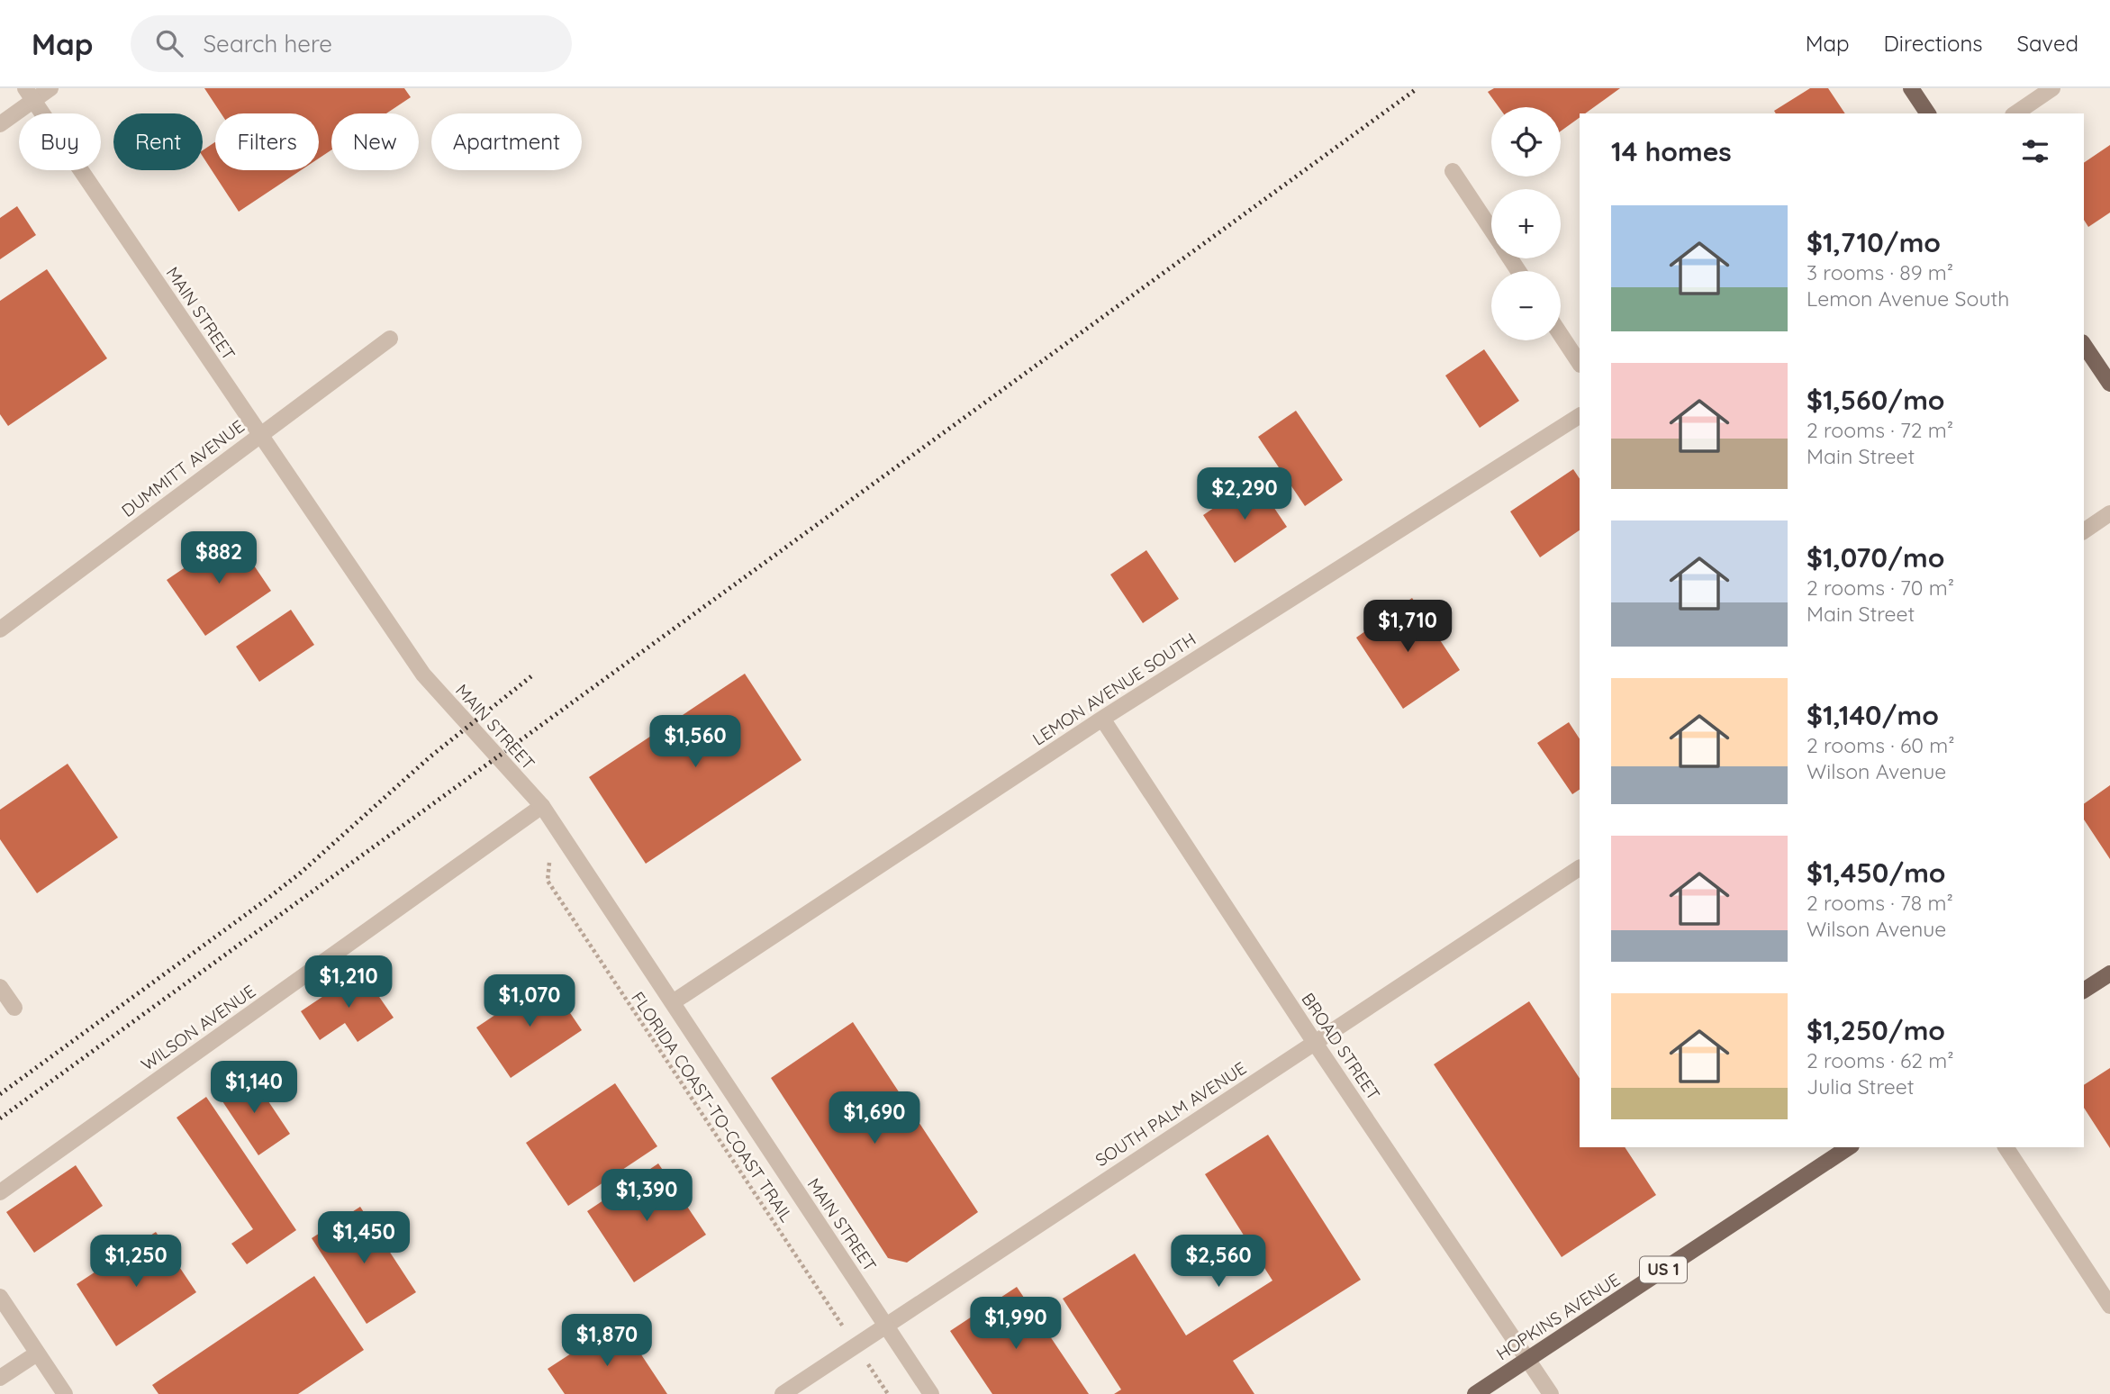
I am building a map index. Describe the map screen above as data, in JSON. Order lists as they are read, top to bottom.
{
  "streets": {
    "main road": ["US 1", "HOPKINS AVENUE"],
    "street": [
      "MAIN STREET",
      "DUMMITT AVENUE",
      "LEMON AVENUE SOUTH",
      "WILSON AVENUE",
      "BROAD STREET",
      "SOUTH PALM AVENUE"
    ],
    "path": ["FLORIDA COAST-TO-COAST TRAIL"]
  },
  "crossings": [
    ["MAIN STREET", "DUMMITT AVENUE"],
    ["MAIN STREET", "LEMON AVENUE SOUTH"],
    ["MAIN STREET", "WILSON AVENUE"],
    ["MAIN STREET", "FLORIDA COAST-TO-COAST TRAIL"],
    ["MAIN STREET", "SOUTH PALM AVENUE"],
    ["LEMON AVENUE SOUTH", "BROAD STREET"],
    ["BROAD STREET", "SOUTH PALM AVENUE"],
    ["BROAD STREET", "HOPKINS AVENUE"],
    ["FLORIDA COAST-TO-COAST TRAIL", "SOUTH PALM AVENUE"]
  ],
  "page": {
    "header": "Map",
    "search": "Search here",
    "nav": ["Map", "Directions", "Saved"],
    "map_buttons": ["+", "−"],
    "chip": [
      "Buy",
      "Rent",
      "Filters",
      "New",
      "Apartment"
    ],
    "heading": "14 homes",
    "list": [
      {
        "name": "$1,710/mo",
        "note": "3 rooms · 89 m² · Lemon Avenue South"
      },
      {
        "name": "$1,560/mo",
        "note": "2 rooms · 72 m² · Main Street"
      },
      {
        "name": "$1,070/mo",
        "note": "2 rooms · 70 m² · Main Street"
      },
      {
        "name": "$1,140/mo",
        "note": "2 rooms · 60 m² · Wilson Avenue"
      },
      {
        "name": "$1,450/mo",
        "note": "2 rooms · 78 m² · Wilson Avenue"
      },
      {
        "name": "$1,250/mo",
        "note": "2 rooms · 62 m² · Julia Street"
      }
    ],
    "price": [
      "$2,290",
      "$882",
      "$1,710",
      "$1,560",
      "$1,210",
      "$1,070",
      "$1,140",
      "$1,690",
      "$1,390",
      "$1,450",
      "$1,250",
      "$2,560",
      "$1,990",
      "$1,870"
    ]
  }
}
